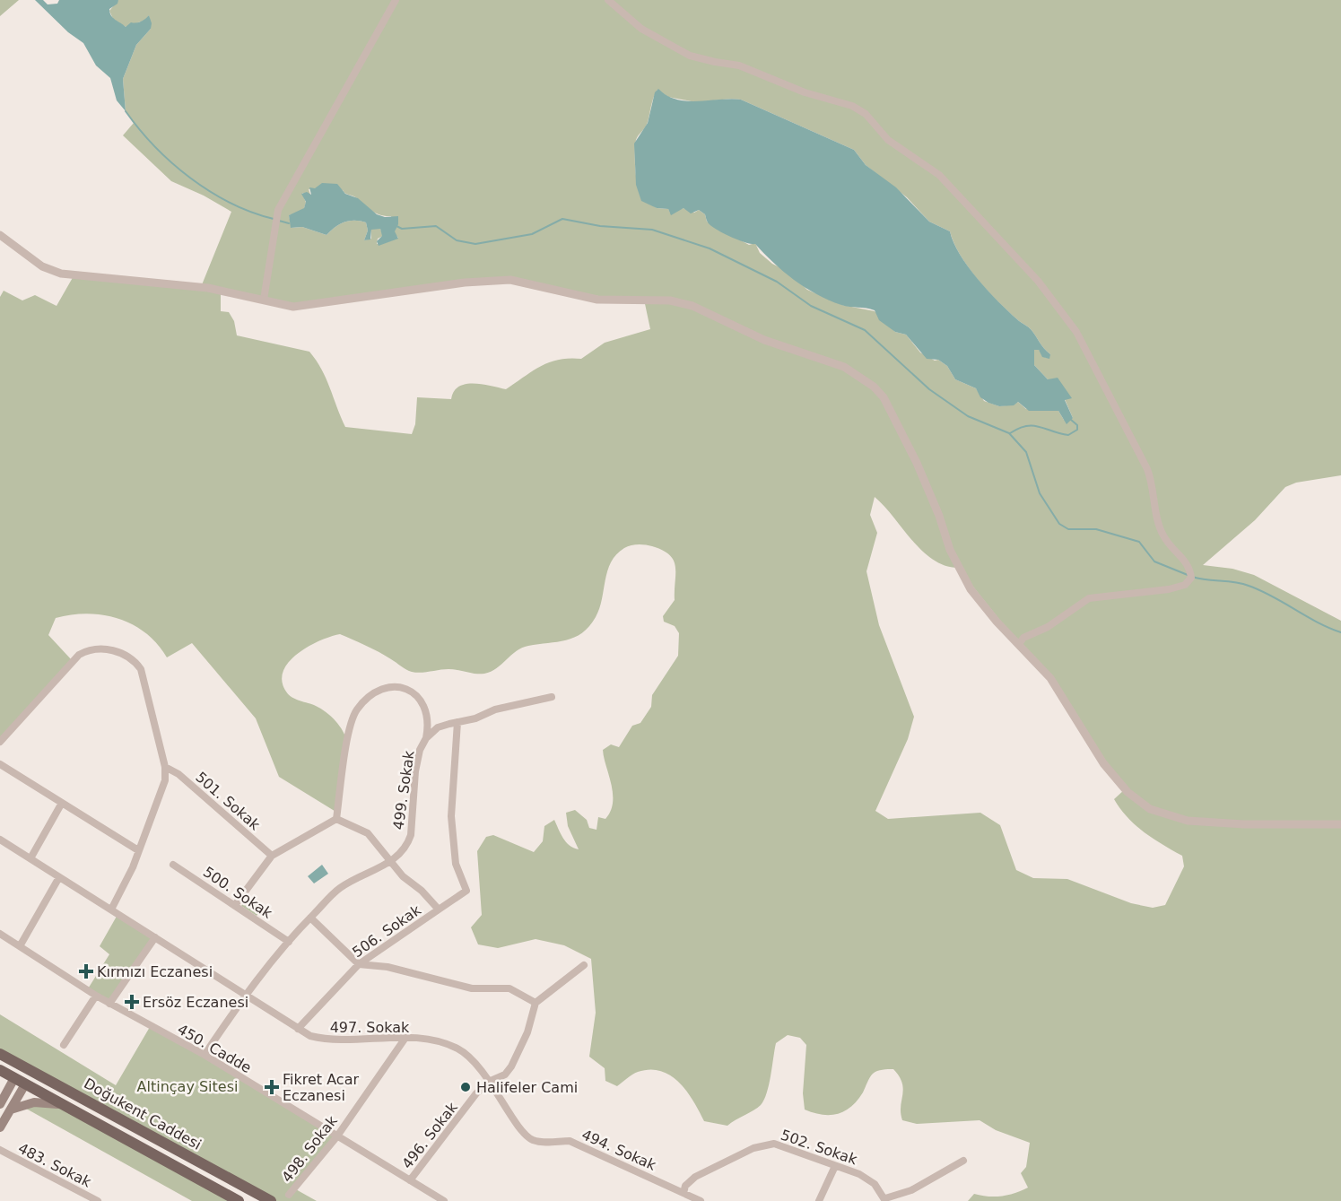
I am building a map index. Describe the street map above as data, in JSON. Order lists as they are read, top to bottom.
{
  "streets": {
    "main road": ["Doğukent Caddesi"],
    "street": [
      "499. Sokak",
      "501. Sokak",
      "500. Sokak",
      "506. Sokak",
      "497. Sokak",
      "450. Cadde",
      "496. Sokak",
      "502. Sokak",
      "498. Sokak",
      "494. Sokak",
      "483. Sokak"
    ]
  },
  "crossings": [
    ["499. Sokak", "500. Sokak"],
    ["499. Sokak", "506. Sokak"],
    ["499. Sokak", "497. Sokak"],
    ["499. Sokak", "450. Cadde"],
    ["506. Sokak", "497. Sokak"],
    ["497. Sokak", "496. Sokak"],
    ["497. Sokak", "498. Sokak"],
    ["497. Sokak", "494. Sokak"],
    ["450. Cadde", "496. Sokak"],
    ["450. Cadde", "498. Sokak"],
    ["496. Sokak", "494. Sokak"],
    ["502. Sokak", "494. Sokak"]
  ],
  "parks": ["Altinçay Sitesi"],
  "places": {
    "health": ["Kırmızı Eczanesi", "Ersöz Eczanesi", "Fikret Acar Eczanesi"],
    "other": ["Halifeler Cami"]
  }
}
